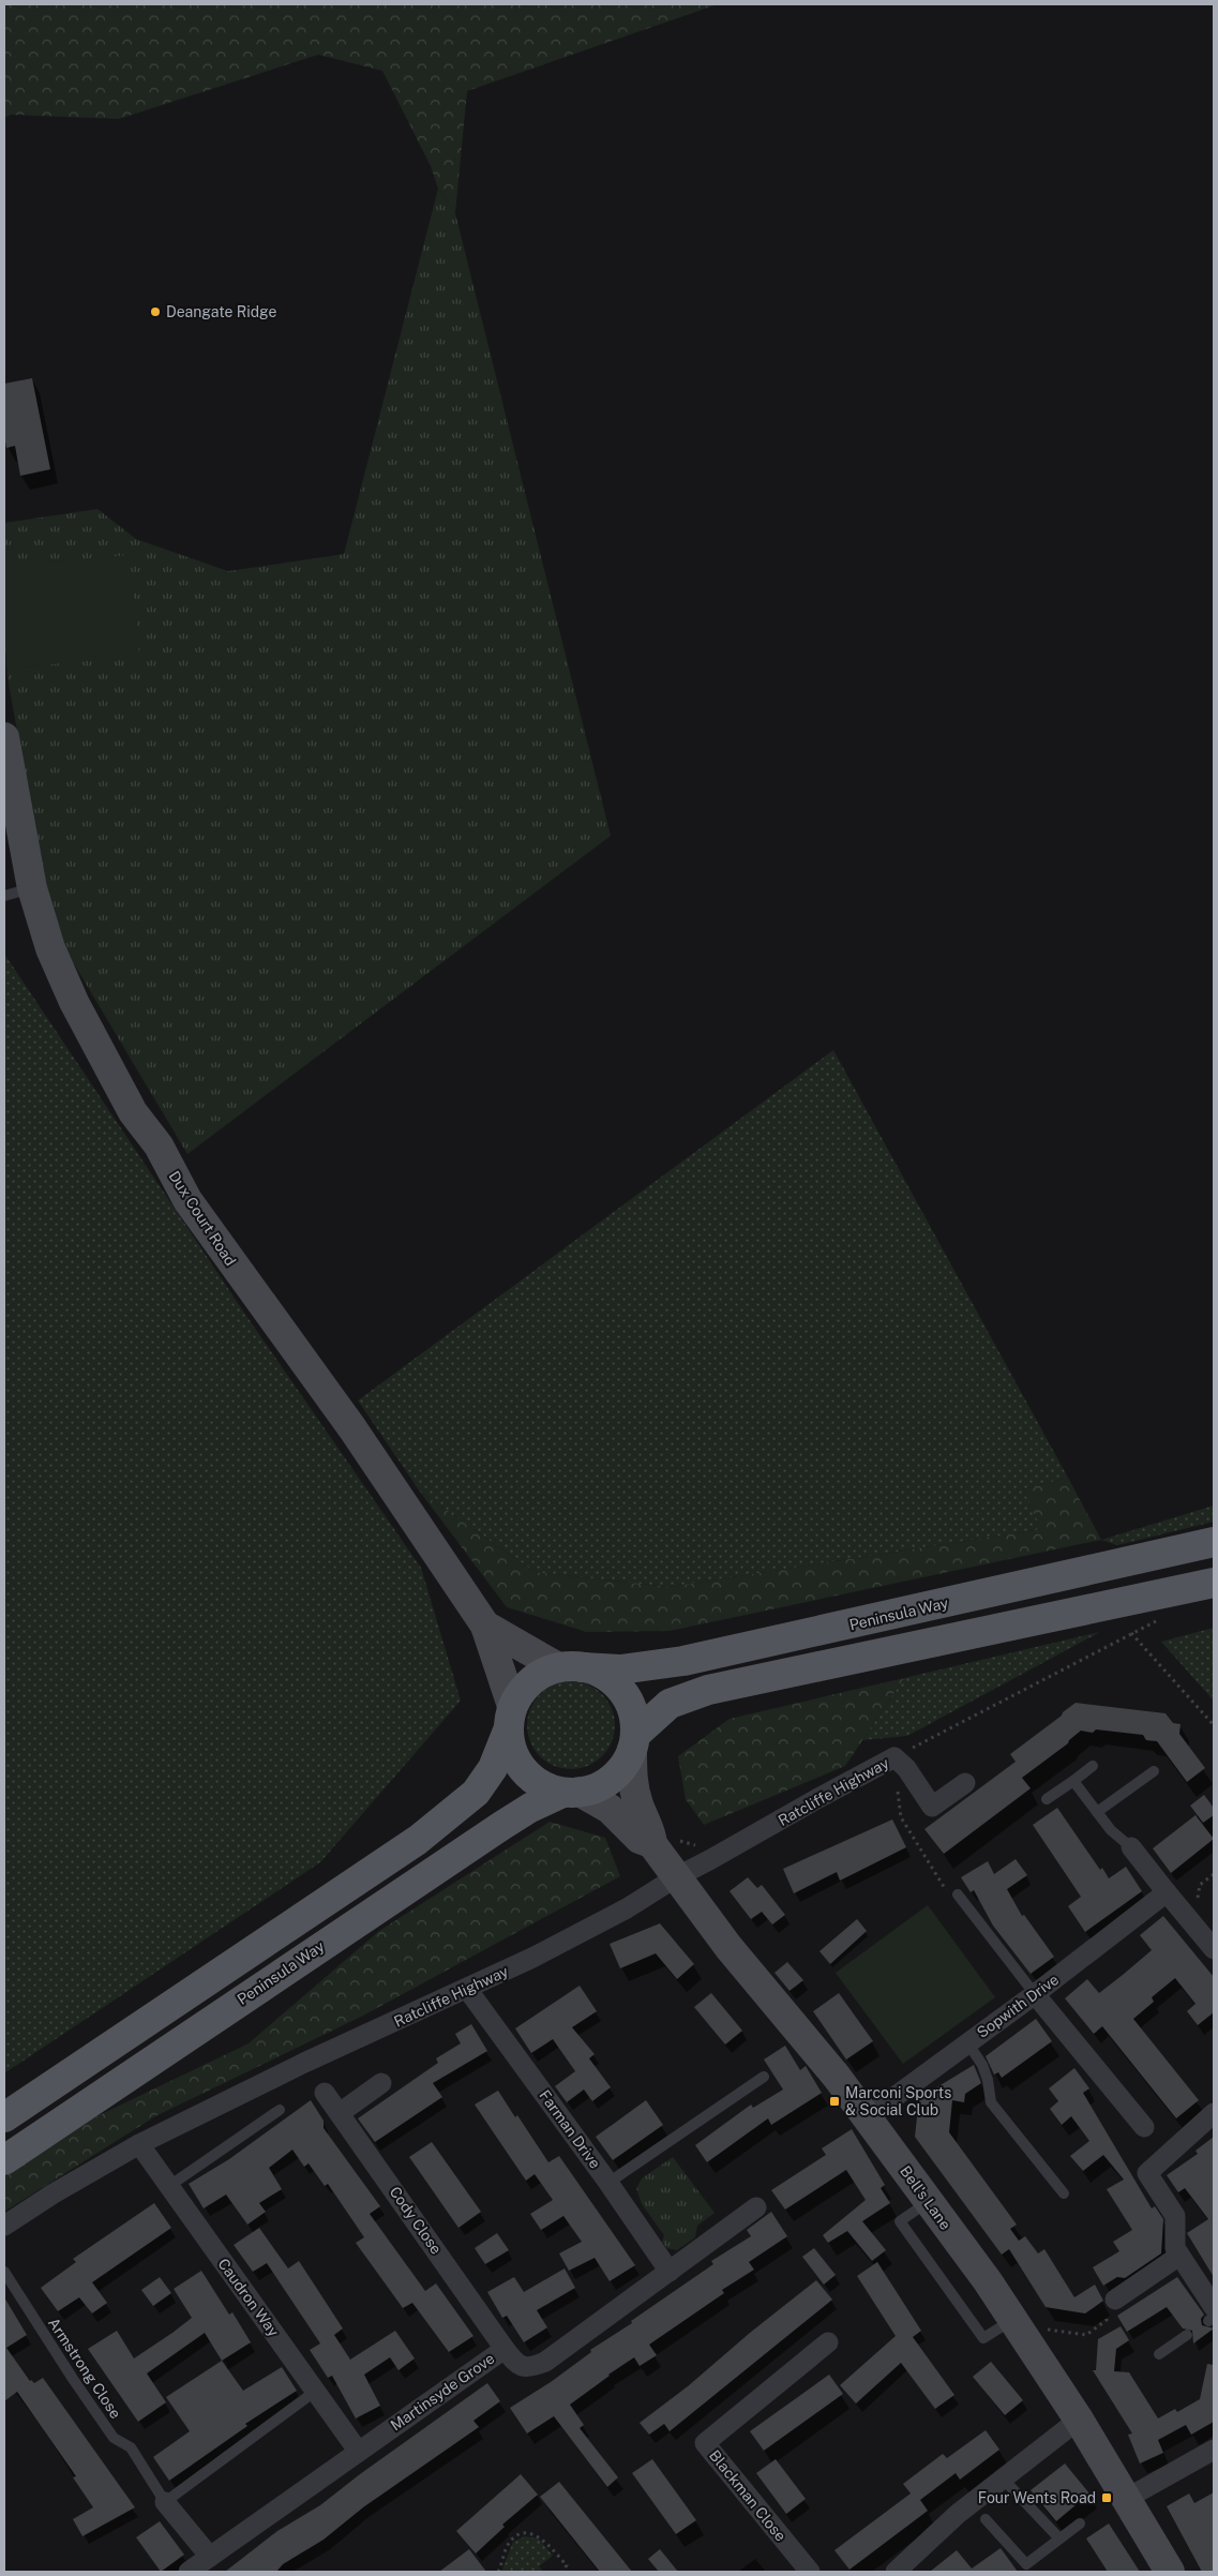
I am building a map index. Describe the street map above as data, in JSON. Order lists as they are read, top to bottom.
{
  "streets": {
    "main road": ["Peninsula Way"],
    "street": [
      "Dux Court Road",
      "Ratcliffe Highway",
      "Sopwith Drive",
      "Farman Drive",
      "Bell's Lane",
      "Cody Close",
      "Caudron Way",
      "Martinsyde Grove",
      "Blackman Close"
    ],
    "lane": ["Armstrong Close"]
  },
  "crossings": [
    ["Dux Court Road", "Peninsula Way"],
    ["Dux Court Road", "Bell's Lane"],
    ["Peninsula Way", "Bell's Lane"],
    ["Ratcliffe Highway", "Farman Drive"],
    ["Ratcliffe Highway", "Bell's Lane"],
    ["Ratcliffe Highway", "Caudron Way"],
    ["Sopwith Drive", "Bell's Lane"],
    ["Farman Drive", "Martinsyde Grove"],
    ["Cody Close", "Martinsyde Grove"],
    ["Caudron Way", "Martinsyde Grove"]
  ],
  "places": {
    "other": ["Deangate Ridge"],
    "transit": ["Marconi Sports & Social Club", "Four Wents Road"]
  }
}
